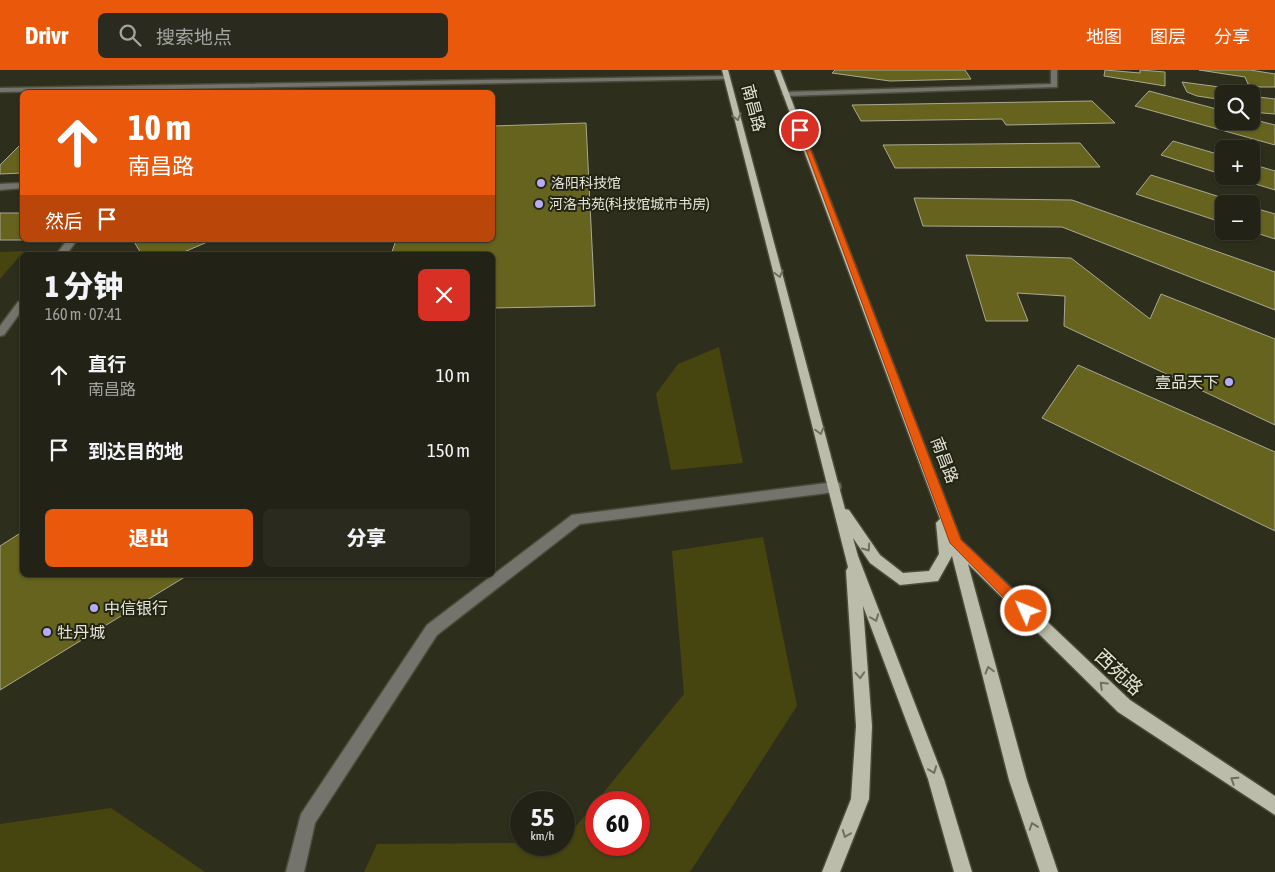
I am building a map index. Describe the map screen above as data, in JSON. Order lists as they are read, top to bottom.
{
  "streets": {
    "main road": ["南昌路", "西苑路"]
  },
  "crossings": [
    ["南昌路", "西苑路"]
  ],
  "one_way": ["西苑路"],
  "places": [
    "洛阳科技馆",
    "河洛书苑(科技馆城市书房)",
    "壹品天下",
    "中信银行",
    "牡丹城"
  ],
  "page": {
    "header": "Drivr",
    "search": "搜索地点",
    "nav": ["地图", "图层", "分享"],
    "map_buttons": ["+", "−"],
    "turn": ["10 m", "南昌路"],
    "then": "然后",
    "heading": ["1 分钟", "160 m · 07:41"],
    "list": [
      {
        "name": "直行",
        "note": "南昌路",
        "value": "10 m"
      },
      {
        "name": "到达目的地",
        "value": "150 m"
      }
    ],
    "buttons": ["退出", "分享"],
    "speed": "55 km/h",
    "limit": "60"
  }
}
